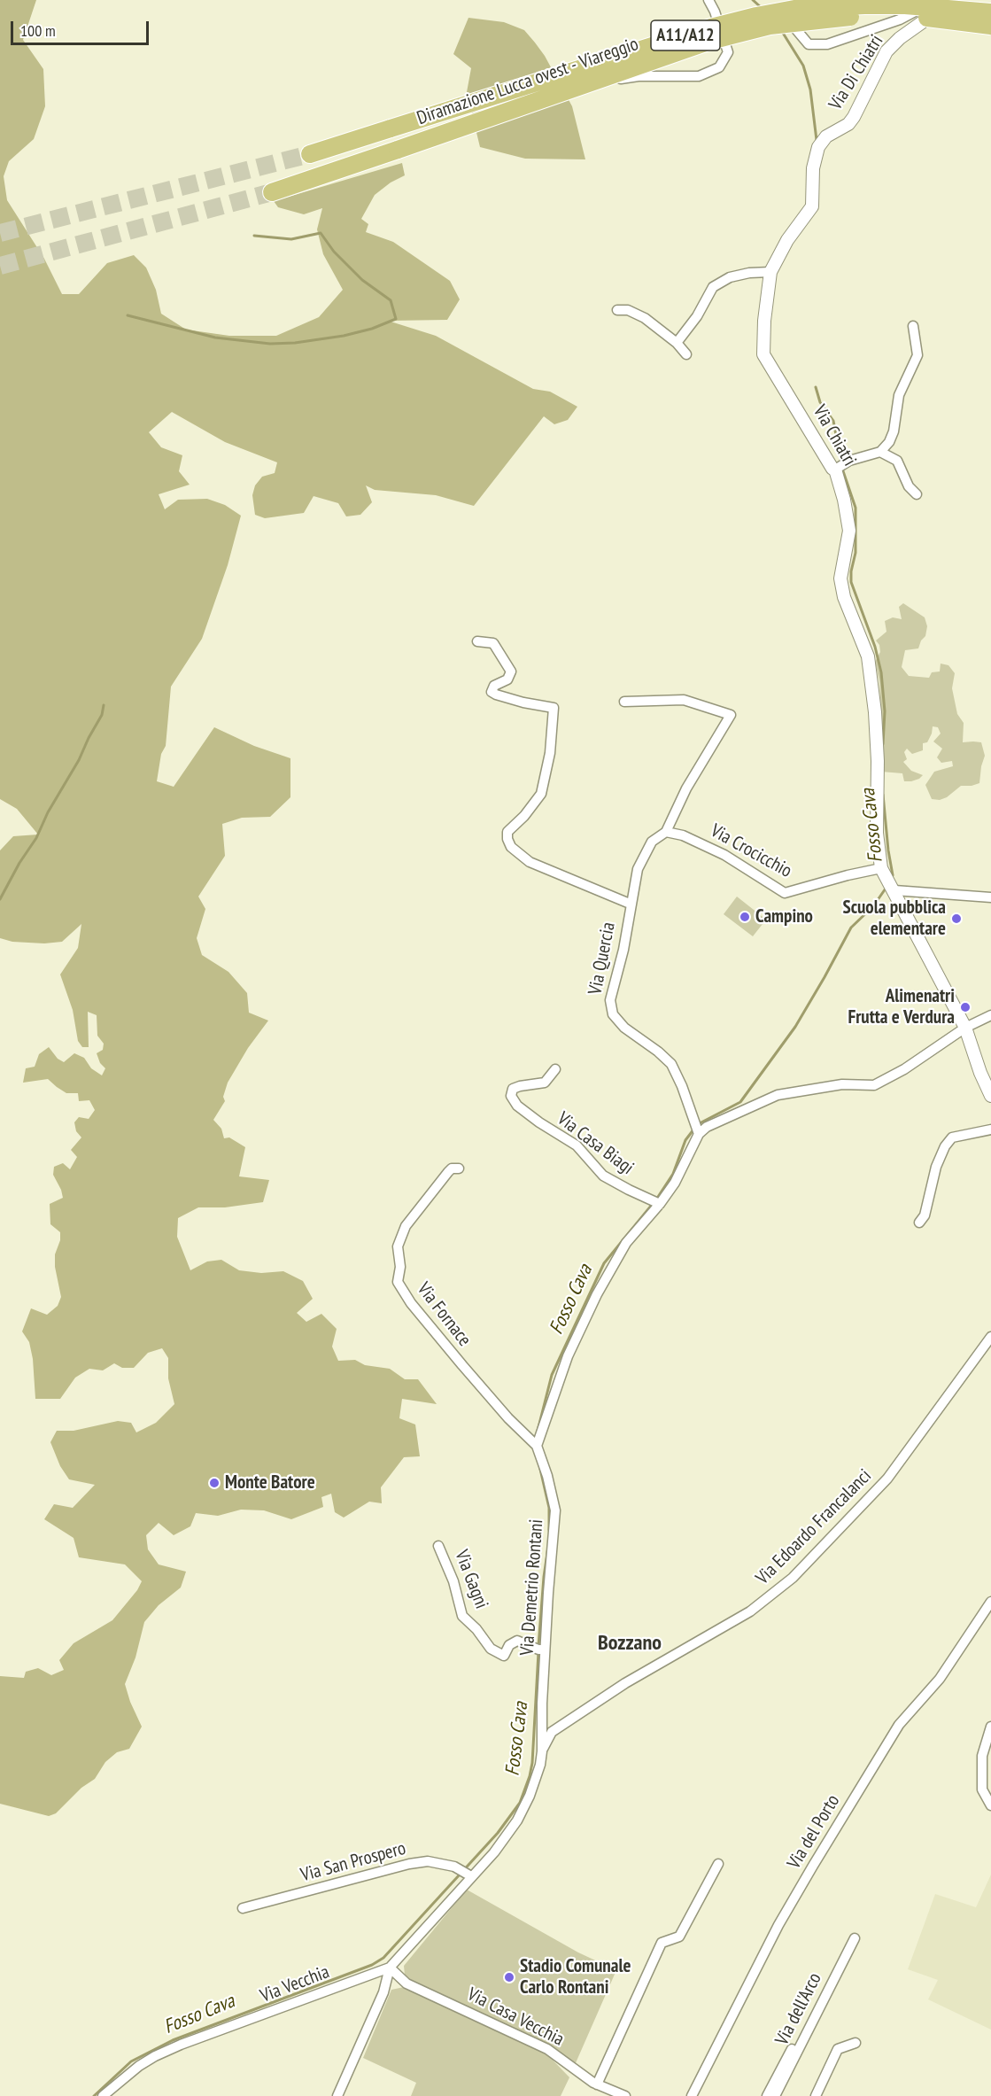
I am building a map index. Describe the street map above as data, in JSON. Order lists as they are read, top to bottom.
{
  "streets": {
    "highway": ["A11/A12", "Diramazione Lucca ovest - Viareggio"],
    "street": [
      "Via Di Chiatri",
      "Via Chiatri",
      "Via Crocicchio",
      "Via Quercia",
      "Via Casa Biagi",
      "Via Fornace",
      "Via Edoardo Francalanci",
      "Via Gagni",
      "Via Demetrio Rontani",
      "Via del Porto",
      "Via San Prospero",
      "Via Vecchia",
      "Via dell'Arco",
      "Via Casa Vecchia"
    ]
  },
  "crossings": [
    ["Via Di Chiatri", "Via Chiatri"],
    ["Via Chiatri", "Via Crocicchio"],
    ["Via Crocicchio", "Via Quercia"],
    ["Via Fornace", "Via Demetrio Rontani"],
    ["Via Edoardo Francalanci", "Via Demetrio Rontani"],
    ["Via Gagni", "Via Demetrio Rontani"],
    ["Via Demetrio Rontani", "Via San Prospero"],
    ["Via Demetrio Rontani", "Via Vecchia"],
    ["Via Demetrio Rontani", "Via Casa Vecchia"],
    ["Via Vecchia", "Via Casa Vecchia"]
  ],
  "districts": ["Bozzano"],
  "water": ["Fosso Cava"],
  "places": [
    "Campino",
    "Scuola pubblica elementare",
    "Alimenatri Frutta e Verdura",
    "Monte Batore",
    "Stadio Comunale Carlo Rontani"
  ],
  "scale_bar": "100 m"
}
